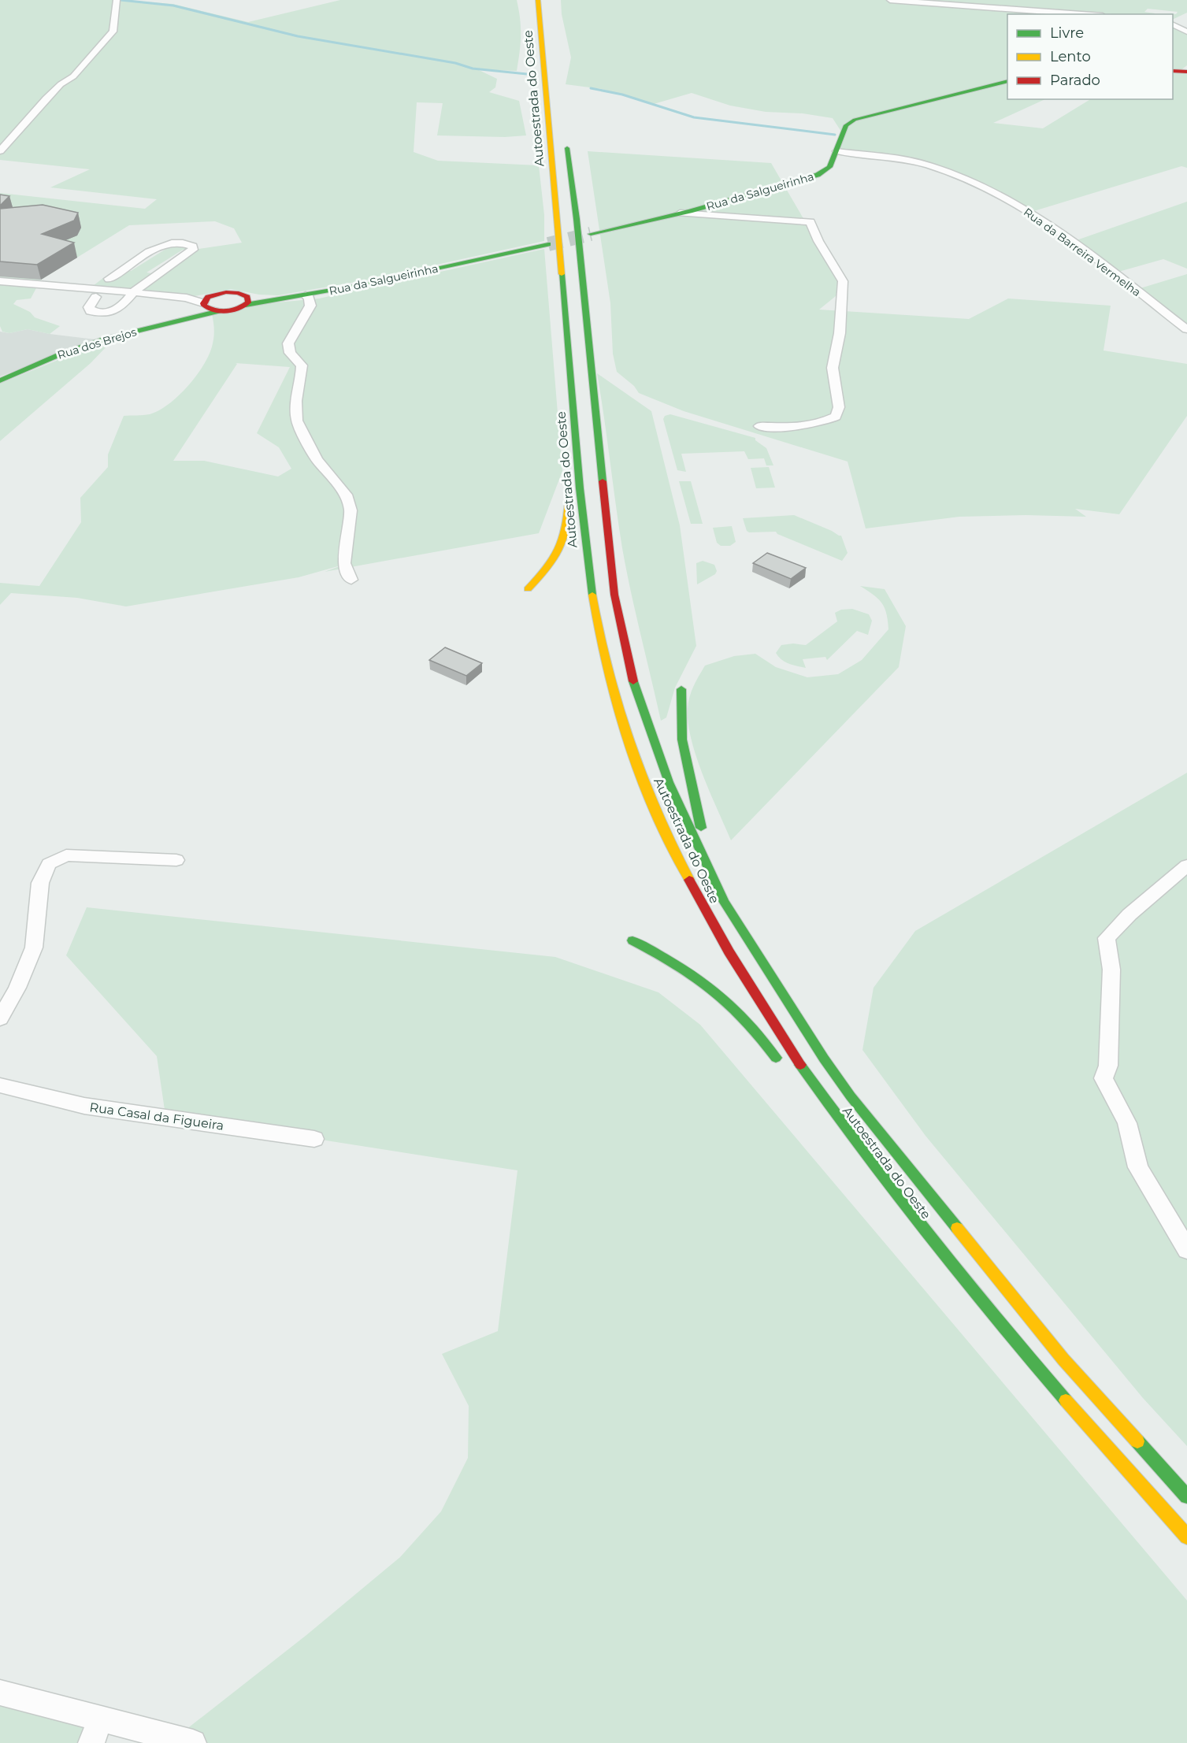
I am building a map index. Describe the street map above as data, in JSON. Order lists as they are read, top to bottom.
{
  "streets": {
    "main road": ["Autoestrada do Oeste", "Rua da Salgueirinha", "Rua dos Brejos"],
    "street": ["Rua da Barreira Vermelha", "Rua Casal da Figueira"]
  },
  "crossings": [
    ["Rua da Salgueirinha", "Rua da Barreira Vermelha"],
    ["Rua da Salgueirinha", "Rua dos Brejos"]
  ],
  "legend": ["Livre", "Lento", "Parado"]
}
